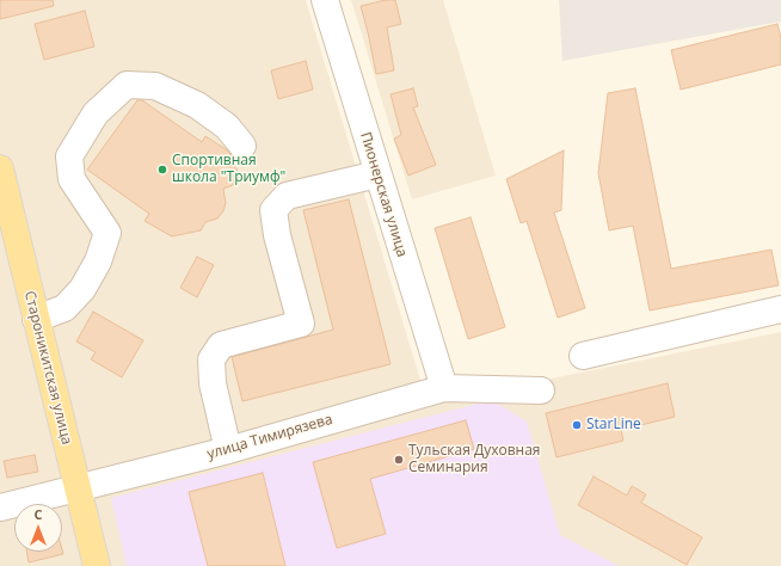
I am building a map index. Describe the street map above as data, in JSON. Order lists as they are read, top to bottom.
{
  "streets": {
    "main road": ["Староникитская улица"],
    "street": ["Пионерская улица", "улица Тимирязева"]
  },
  "crossings": [
    ["Пионерская улица", "улица Тимирязева"],
    ["Староникитская улица", "улица Тимирязева"]
  ],
  "places": ["Спортивная школа \"Триумф\"", "StarLine", "Тульская Духовная Семинария"],
  "north": "top"
}
